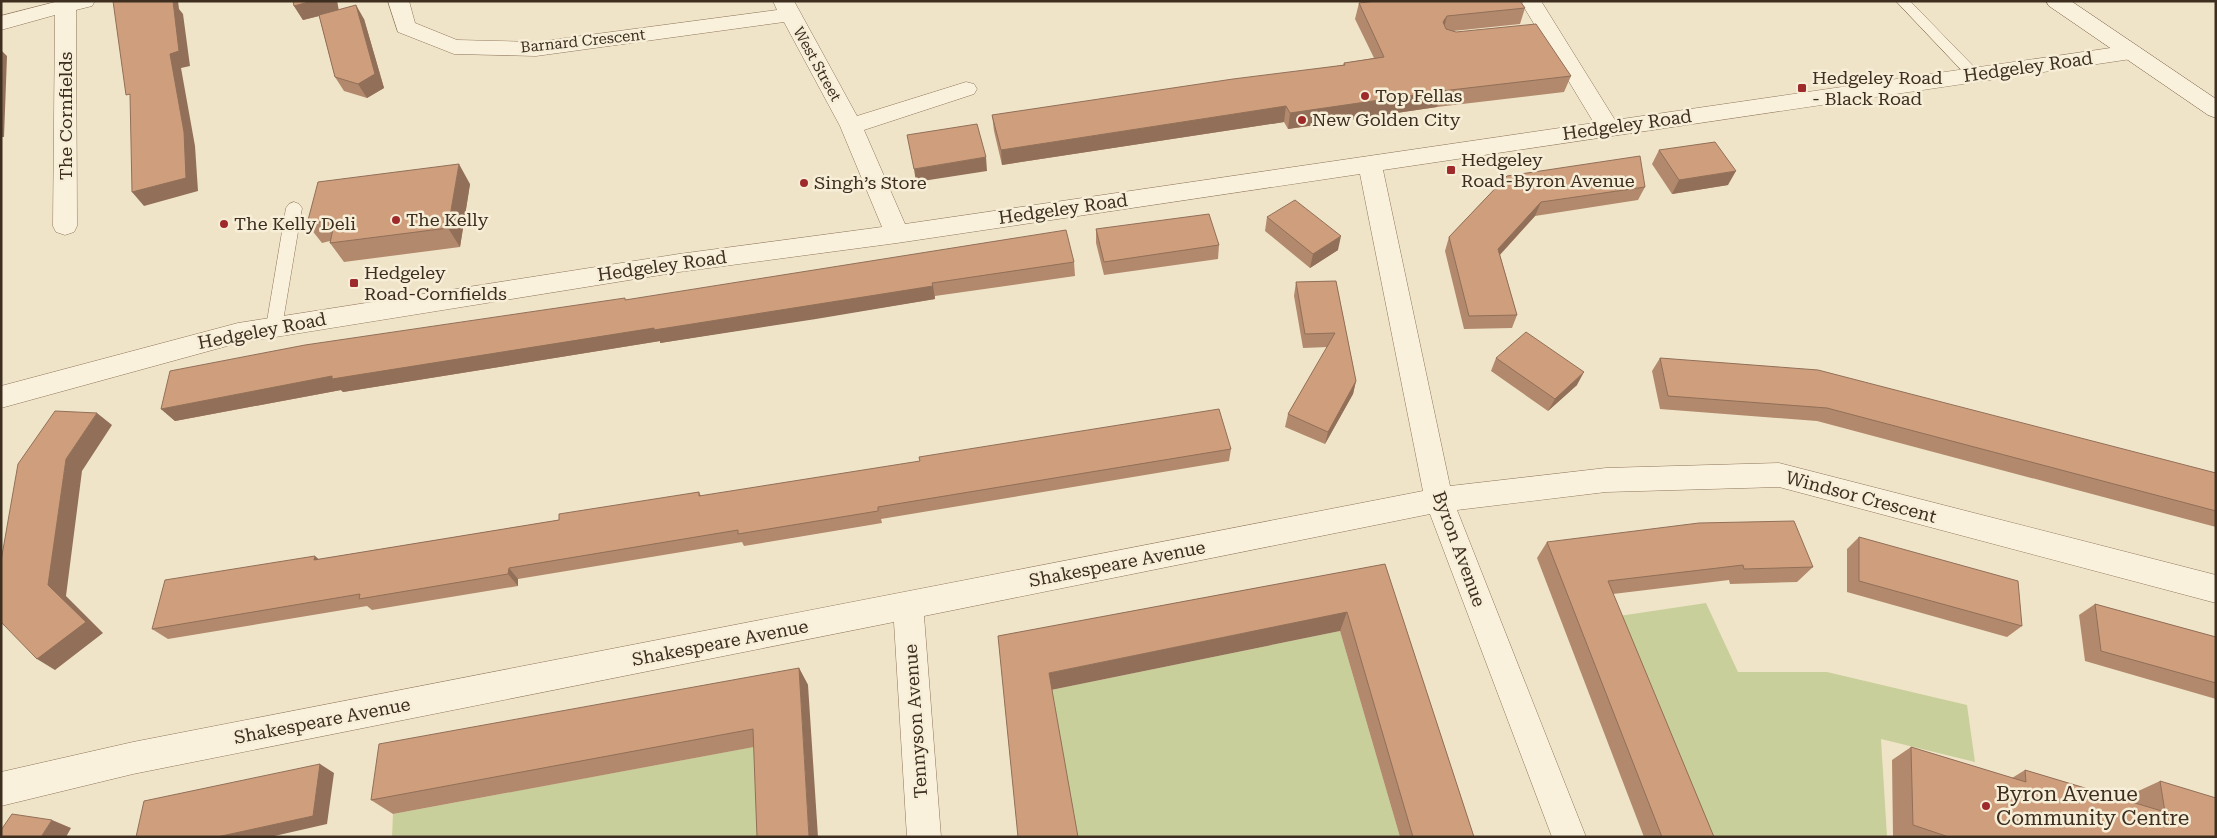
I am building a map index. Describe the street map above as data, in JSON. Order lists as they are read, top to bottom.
{
  "streets": {
    "street": [
      "Barnard Crescent",
      "West Street",
      "Hedgeley Road",
      "The Cornfields",
      "Windsor Crescent",
      "Byron Avenue",
      "Shakespeare Avenue",
      "Tennyson Avenue"
    ]
  },
  "crossings": [
    ["Barnard Crescent", "West Street"],
    ["West Street", "Hedgeley Road"],
    ["Hedgeley Road", "Byron Avenue"],
    ["Windsor Crescent", "Byron Avenue"],
    ["Windsor Crescent", "Shakespeare Avenue"],
    ["Byron Avenue", "Shakespeare Avenue"],
    ["Shakespeare Avenue", "Tennyson Avenue"]
  ],
  "places": {
    "transit": ["Hedgeley Road - Black Road", "Hedgeley Road-Byron Avenue", "Hedgeley Road-Cornfields"],
    "other": [
      "Top Fellas",
      "New Golden City",
      "Singh’s Store",
      "The Kelly",
      "The Kelly Deli",
      "Byron Avenue Community Centre"
    ]
  }
}
